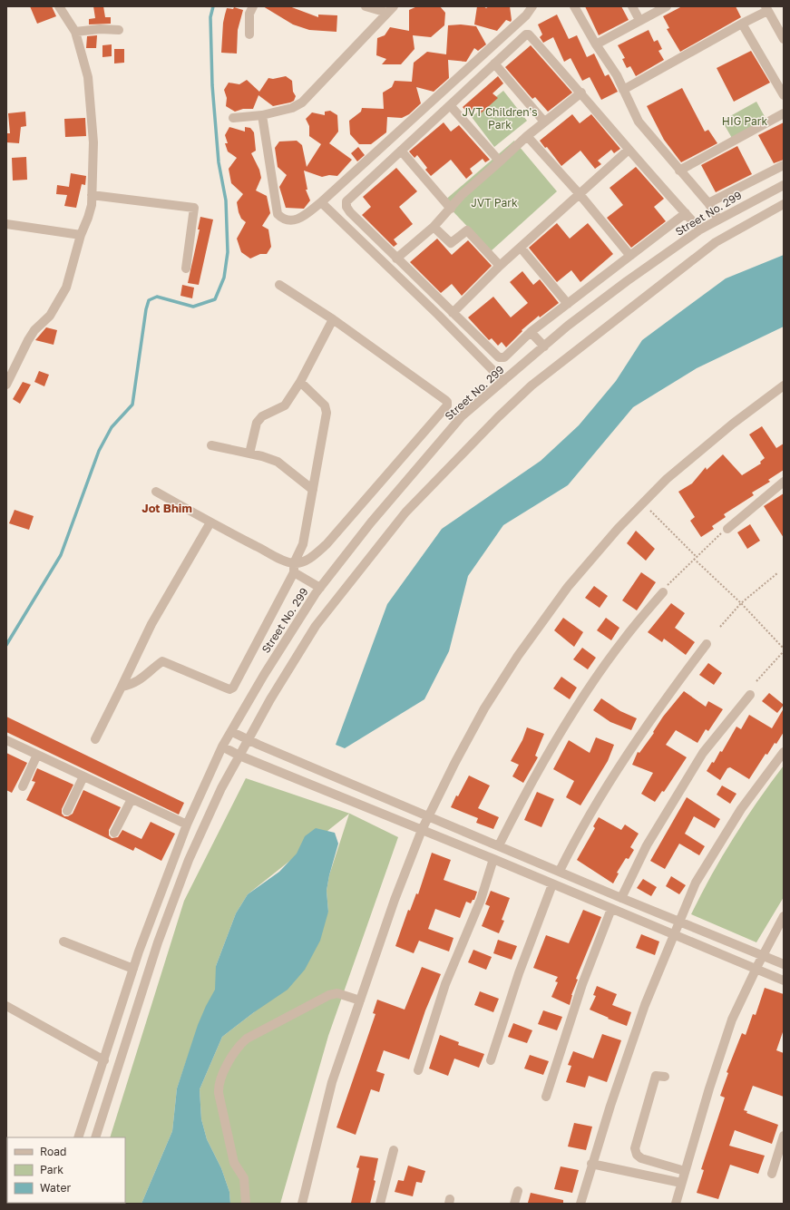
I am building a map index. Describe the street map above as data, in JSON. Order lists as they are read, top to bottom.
{
  "streets": {
    "street": ["Street No. 299"]
  },
  "districts": ["Jot Bhim"],
  "parks": ["JVT Children's Park", "HIG Park", "JVT Park"],
  "legend": ["Road", "Park", "Water"]
}
